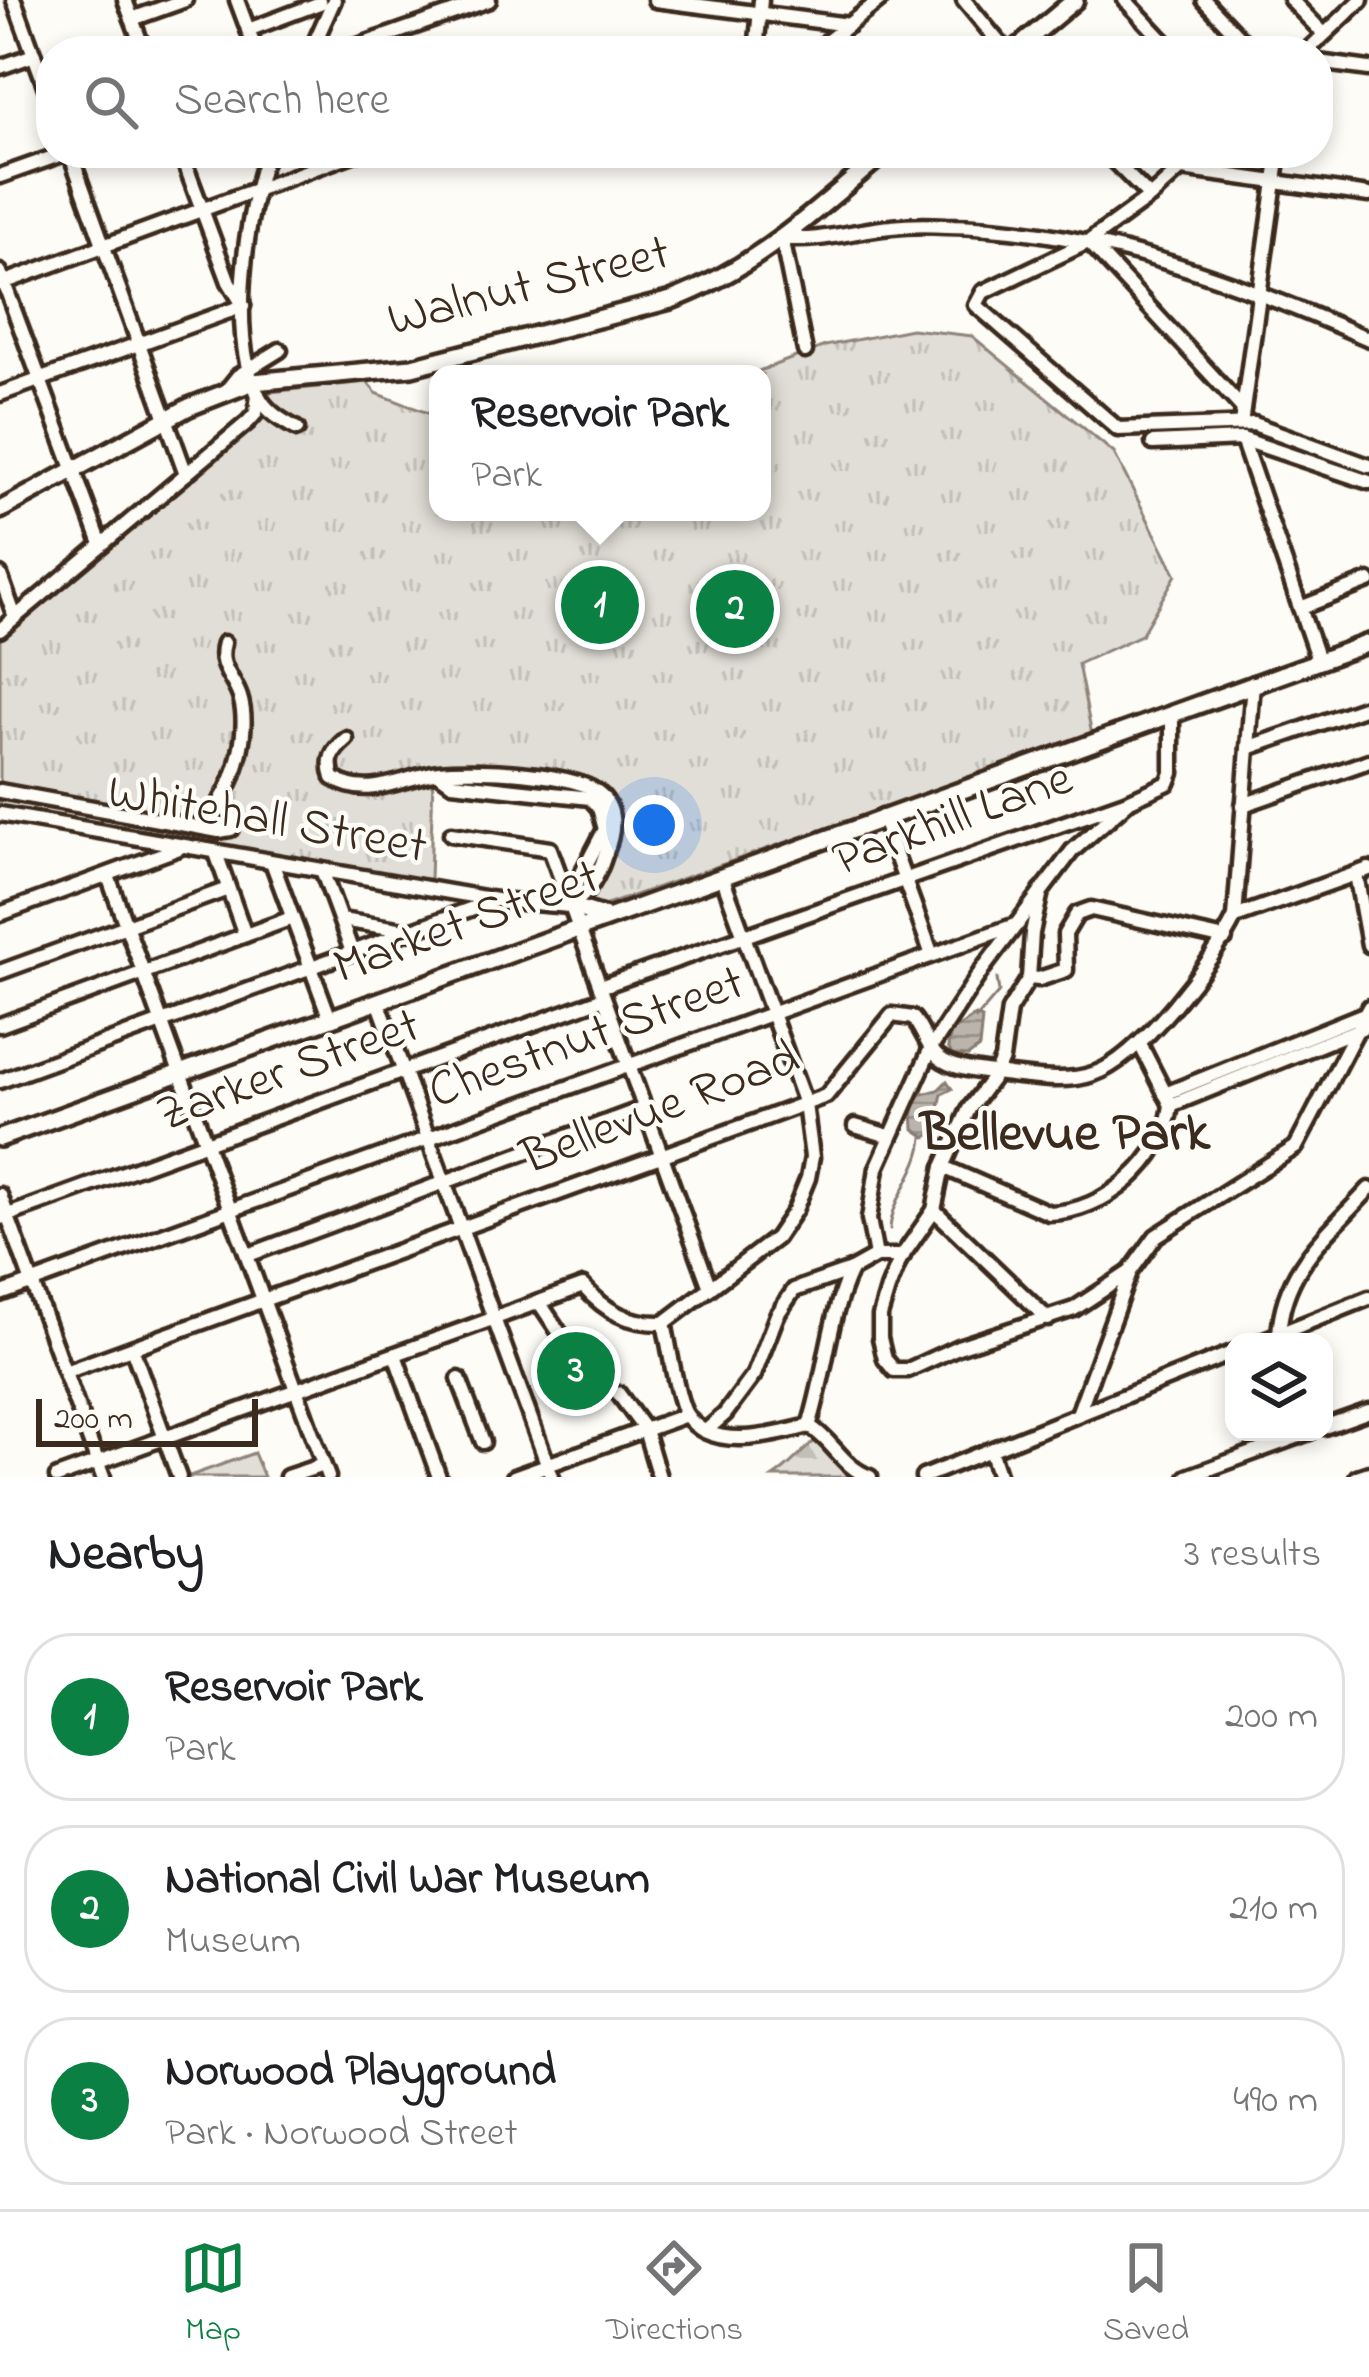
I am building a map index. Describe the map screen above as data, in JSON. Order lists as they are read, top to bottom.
{
  "streets": {
    "main road": ["Walnut Street", "Market Street"],
    "street": [
      "Whitehall Street",
      "Parkhill Lane",
      "Chestnut Street",
      "Zarker Street",
      "Bellevue Road"
    ]
  },
  "crossings": [
    ["Parkhill Lane", "Zarker Street"],
    ["Market Street", "Bellevue Road"]
  ],
  "districts": ["Bellevue Park"],
  "scale_bar": "200 m",
  "page": {
    "search": "Search here",
    "popup": ["Reservoir Park", "Park"],
    "pins": ["1", "2", "3"],
    "scale": "200 m",
    "heading": ["Nearby", "3 results"],
    "list": [
      {
        "mark": "1",
        "name": "Reservoir Park",
        "note": "Park",
        "value": "200 m"
      },
      {
        "mark": "2",
        "name": "National Civil War Museum",
        "note": "Museum",
        "value": "210 m"
      },
      {
        "mark": "3",
        "name": "Norwood Playground",
        "note": "Park · Norwood Street",
        "value": "490 m"
      }
    ],
    "nav": ["Map", "Directions", "Saved"]
  }
}
